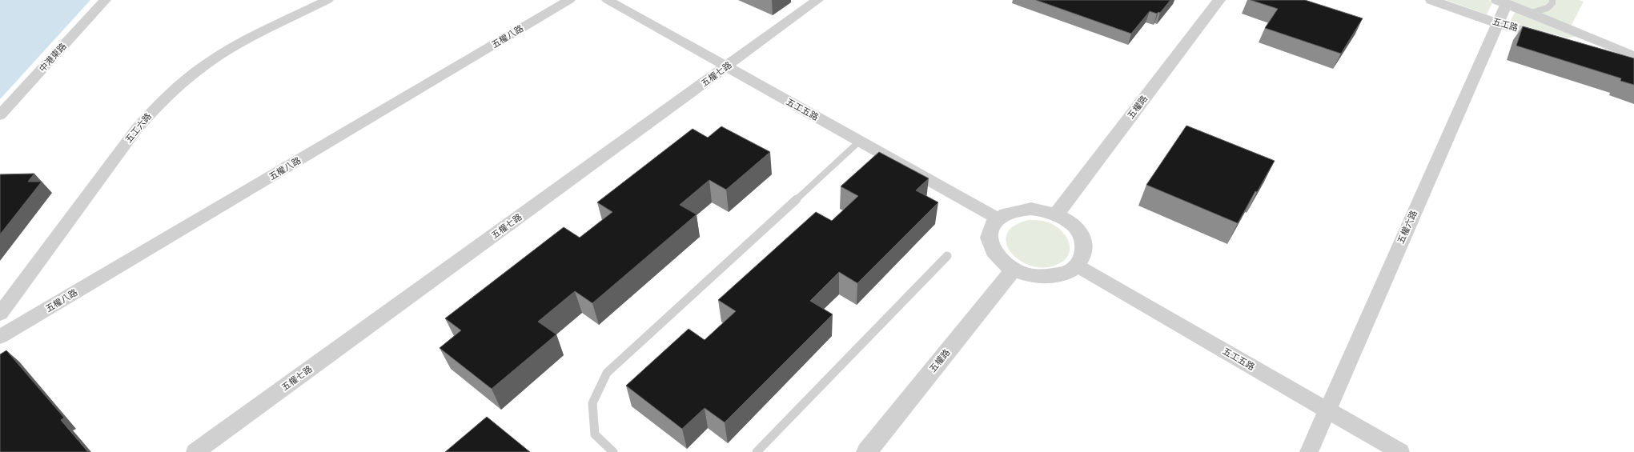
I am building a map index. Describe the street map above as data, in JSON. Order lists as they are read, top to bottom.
{
  "streets": {
    "street": [
      "五工路",
      "五權八路",
      "中港東路",
      "五權七路",
      "五權路",
      "五工五路",
      "五工六路",
      "五權六路"
    ]
  },
  "crossings": [
    ["五工路", "五權六路"],
    ["五權七路", "五工五路"],
    ["五權路", "五工五路"],
    ["五工五路", "五權六路"]
  ]
}
